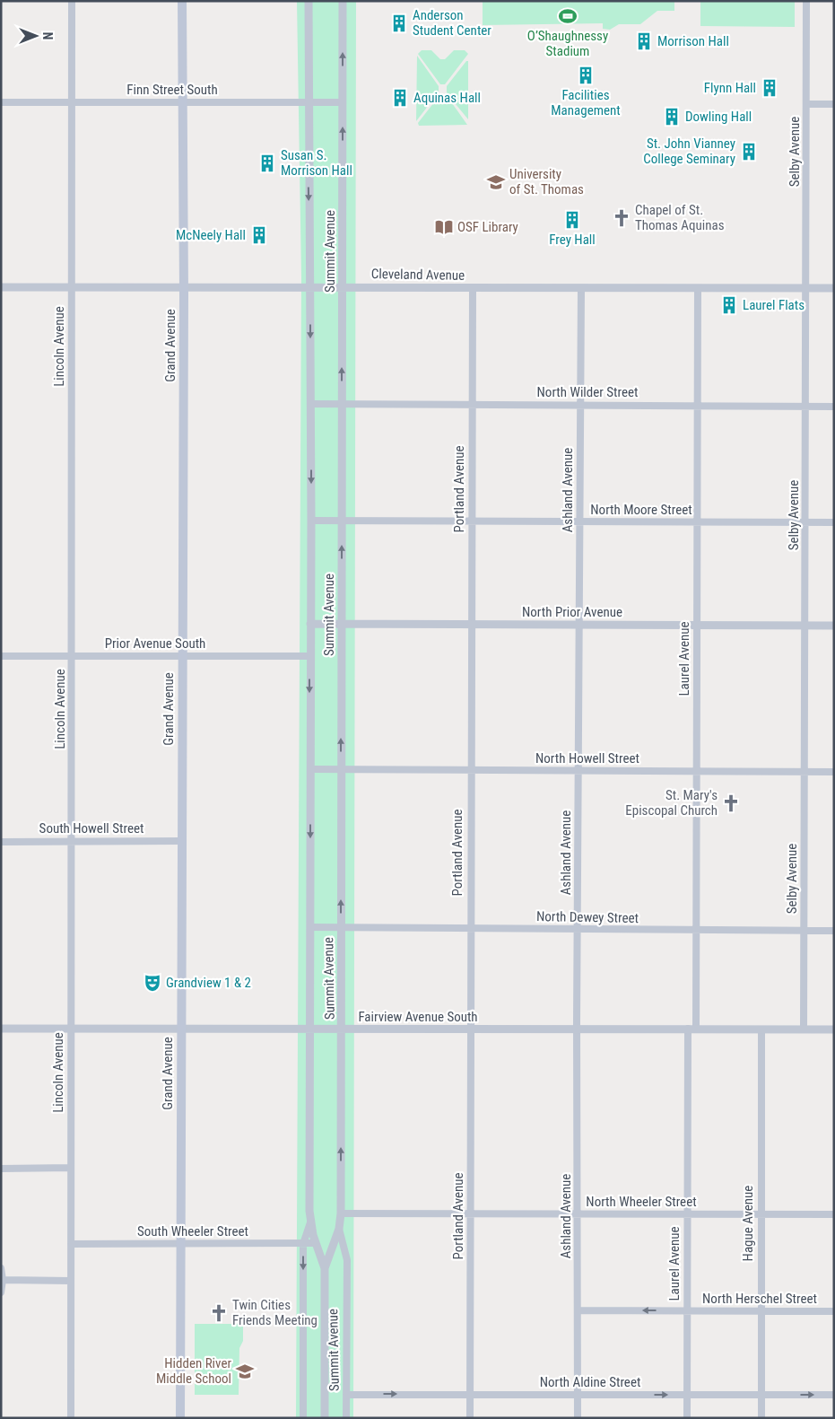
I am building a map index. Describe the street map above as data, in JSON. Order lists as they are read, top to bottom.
{
  "streets": {
    "main road": ["Grand Avenue"],
    "street": [
      "Finn Street South",
      "Selby Avenue",
      "Summit Avenue",
      "Cleveland Avenue",
      "Lincoln Avenue",
      "North Wilder Street",
      "Portland Avenue",
      "Ashland Avenue",
      "North Moore Street",
      "North Prior Avenue",
      "Prior Avenue South",
      "Laurel Avenue",
      "North Howell Street",
      "South Howell Street",
      "North Dewey Street",
      "Fairview Avenue South",
      "North Wheeler Street",
      "Hague Avenue",
      "South Wheeler Street",
      "North Herschel Street",
      "North Aldine Street"
    ]
  },
  "crossings": [
    ["Finn Street South", "Summit Avenue"],
    ["Finn Street South", "Grand Avenue"],
    ["Finn Street South", "Lincoln Avenue"],
    ["Selby Avenue", "Cleveland Avenue"],
    ["Selby Avenue", "North Wilder Street"],
    ["Selby Avenue", "North Moore Street"],
    ["Selby Avenue", "North Prior Avenue"],
    ["Selby Avenue", "North Howell Street"],
    ["Selby Avenue", "North Dewey Street"],
    ["Selby Avenue", "Fairview Avenue South"],
    ["Summit Avenue", "Cleveland Avenue"],
    ["Summit Avenue", "North Wilder Street"],
    ["Summit Avenue", "North Moore Street"],
    ["Summit Avenue", "North Prior Avenue"],
    ["Summit Avenue", "Prior Avenue South"],
    ["Summit Avenue", "North Howell Street"],
    ["Summit Avenue", "North Dewey Street"],
    ["Summit Avenue", "Fairview Avenue South"],
    ["Summit Avenue", "North Wheeler Street"],
    ["Summit Avenue", "South Wheeler Street"],
    ["Summit Avenue", "North Aldine Street"],
    ["Cleveland Avenue", "Grand Avenue"],
    ["Cleveland Avenue", "Lincoln Avenue"],
    ["Cleveland Avenue", "Portland Avenue"],
    ["Cleveland Avenue", "Ashland Avenue"],
    ["Cleveland Avenue", "Laurel Avenue"],
    ["Grand Avenue", "Prior Avenue South"],
    ["Grand Avenue", "South Howell Street"],
    ["Grand Avenue", "Fairview Avenue South"],
    ["Grand Avenue", "South Wheeler Street"],
    ["Lincoln Avenue", "Prior Avenue South"],
    ["Lincoln Avenue", "South Howell Street"],
    ["Lincoln Avenue", "Fairview Avenue South"],
    ["Lincoln Avenue", "South Wheeler Street"],
    ["North Wilder Street", "Portland Avenue"],
    ["North Wilder Street", "Ashland Avenue"],
    ["North Wilder Street", "Laurel Avenue"],
    ["Portland Avenue", "North Moore Street"],
    ["Portland Avenue", "North Prior Avenue"],
    ["Portland Avenue", "North Howell Street"],
    ["Portland Avenue", "North Dewey Street"],
    ["Portland Avenue", "Fairview Avenue South"],
    ["Portland Avenue", "North Wheeler Street"],
    ["Portland Avenue", "North Aldine Street"],
    ["Ashland Avenue", "North Moore Street"],
    ["Ashland Avenue", "North Prior Avenue"],
    ["Ashland Avenue", "North Howell Street"],
    ["Ashland Avenue", "North Dewey Street"],
    ["Ashland Avenue", "Fairview Avenue South"],
    ["Ashland Avenue", "North Wheeler Street"],
    ["Ashland Avenue", "North Herschel Street"],
    ["Ashland Avenue", "North Aldine Street"],
    ["North Moore Street", "Laurel Avenue"],
    ["North Prior Avenue", "Laurel Avenue"],
    ["Laurel Avenue", "North Howell Street"],
    ["Laurel Avenue", "North Dewey Street"],
    ["Laurel Avenue", "Fairview Avenue South"],
    ["Laurel Avenue", "North Wheeler Street"],
    ["Laurel Avenue", "North Herschel Street"],
    ["Laurel Avenue", "North Aldine Street"],
    ["Fairview Avenue South", "Hague Avenue"],
    ["North Wheeler Street", "Hague Avenue"],
    ["Hague Avenue", "North Herschel Street"],
    ["Hague Avenue", "North Aldine Street"]
  ],
  "one_way": ["North Herschel Street", "North Aldine Street"],
  "places": {
    "sports": ["O’Shaughnessy Stadium"],
    "building": [
      "Anderson Student Center",
      "Morrison Hall",
      "Facilities Management",
      "Flynn Hall",
      "Aquinas Hall",
      "Dowling Hall",
      "St. John Vianney College Seminary",
      "Susan S. Morrison Hall",
      "Frey Hall",
      "McNeely Hall",
      "Laurel Flats"
    ],
    "school or university": ["University of St. Thomas", "Hidden River Middle School"],
    "church": ["Chapel of St. Thomas Aquinas", "St. Mary's Episcopal Church", "Twin Cities Friends Meeting"],
    "library": ["OSF Library"],
    "theatre": ["Grandview 1 & 2"]
  },
  "north": "right"
}
